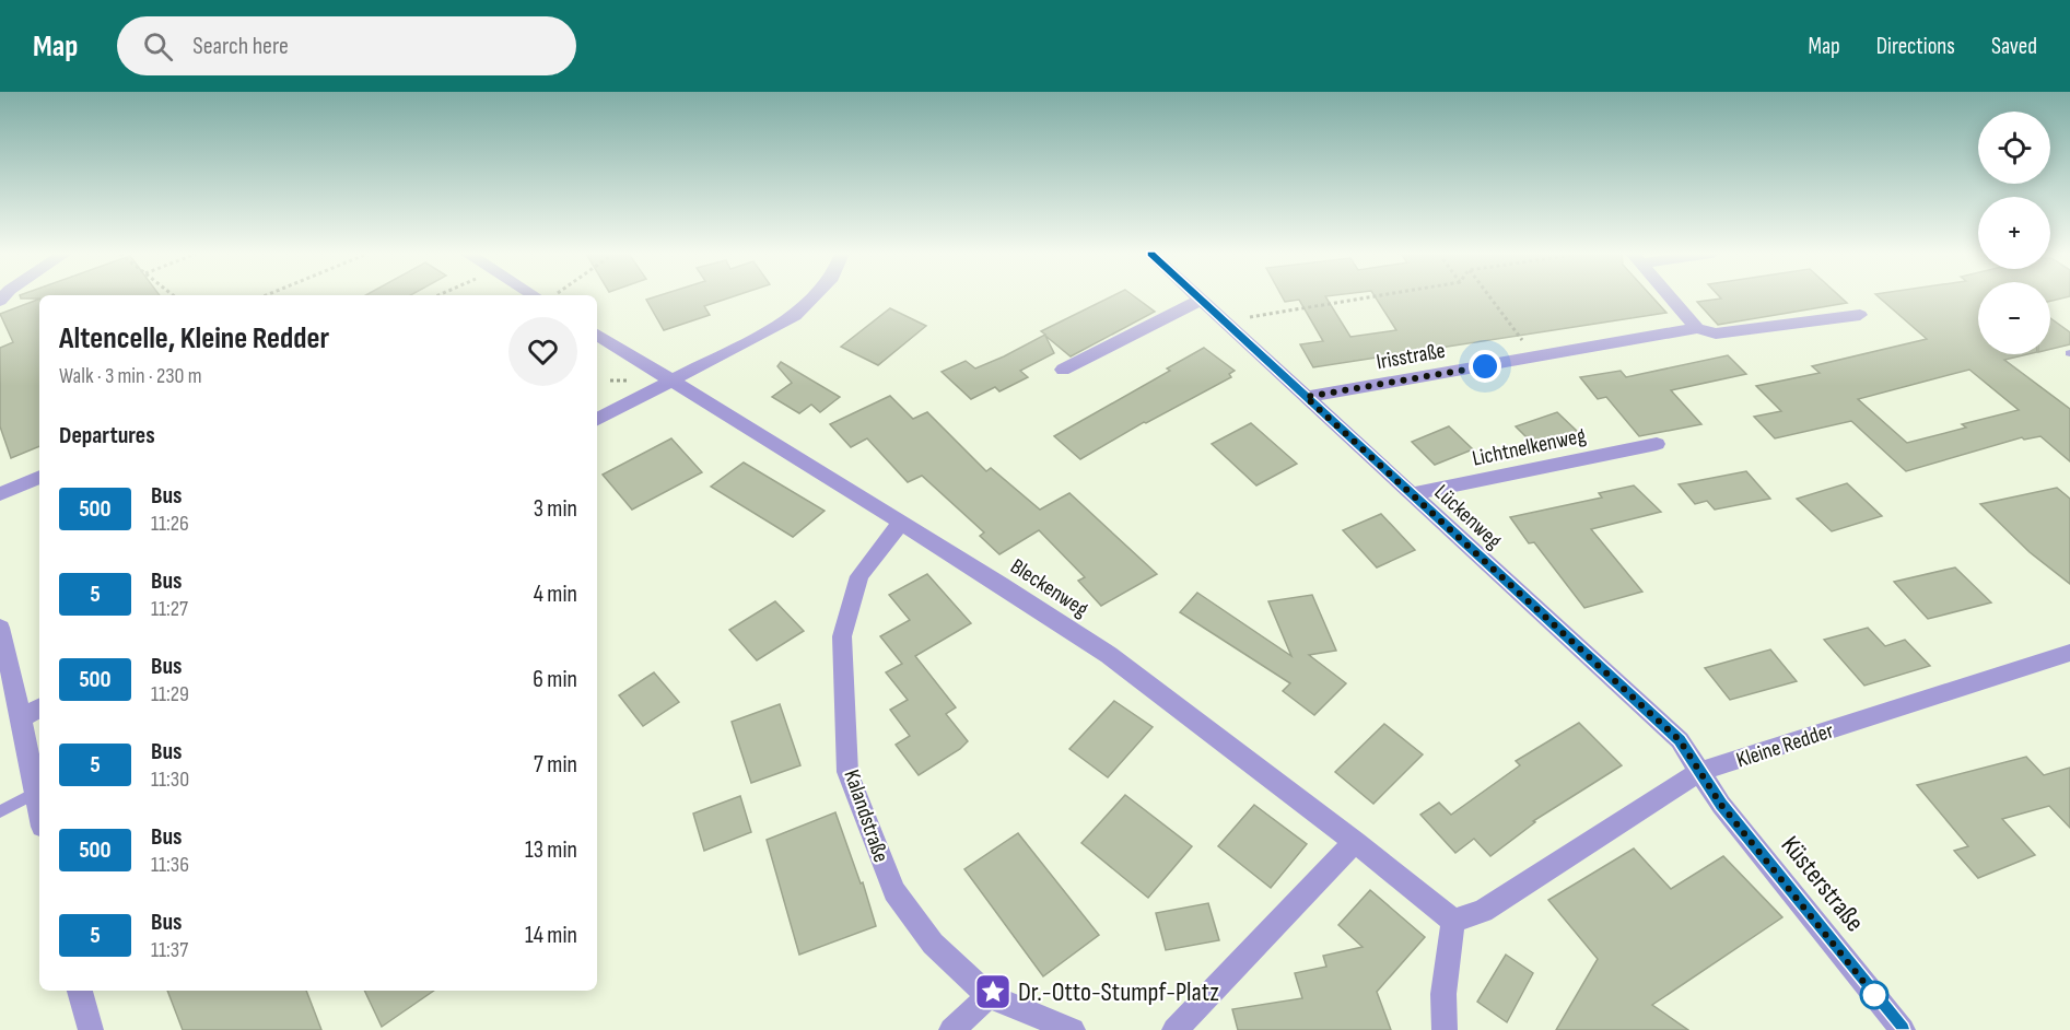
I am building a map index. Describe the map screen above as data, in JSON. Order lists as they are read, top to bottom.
{
  "streets": {
    "street": [
      "Irisstraße",
      "Lichtnelkenweg",
      "Lückenweg",
      "Bleckenweg",
      "Kleine Redder",
      "Kalandstraße",
      "Küsterstraße"
    ]
  },
  "crossings": [
    ["Irisstraße", "Lückenweg"],
    ["Lichtnelkenweg", "Lückenweg"],
    ["Lückenweg", "Kleine Redder"],
    ["Lückenweg", "Küsterstraße"],
    ["Bleckenweg", "Kleine Redder"],
    ["Bleckenweg", "Kalandstraße"],
    ["Kleine Redder", "Küsterstraße"]
  ],
  "places": {
    "place": ["Dr.-Otto-Stumpf-Platz"]
  },
  "lines": ["bus line 500"],
  "page": {
    "header": "Map",
    "search": "Search here",
    "nav": ["Map", "Directions", "Saved"],
    "map_buttons": ["+", "−"],
    "heading": [
      ["Altencelle, Kleine Redder", "Walk · 3 min · 230 m"],
      "Departures"
    ],
    "list": [
      {
        "mark": "500",
        "name": "Bus",
        "note": "11:26",
        "value": "3 min"
      },
      {
        "mark": "5",
        "name": "Bus",
        "note": "11:27",
        "value": "4 min"
      },
      {
        "mark": "500",
        "name": "Bus",
        "note": "11:29",
        "value": "6 min"
      },
      {
        "mark": "5",
        "name": "Bus",
        "note": "11:30",
        "value": "7 min"
      },
      {
        "mark": "500",
        "name": "Bus",
        "note": "11:36",
        "value": "13 min"
      },
      {
        "mark": "5",
        "name": "Bus",
        "note": "11:37",
        "value": "14 min"
      }
    ]
  }
}
